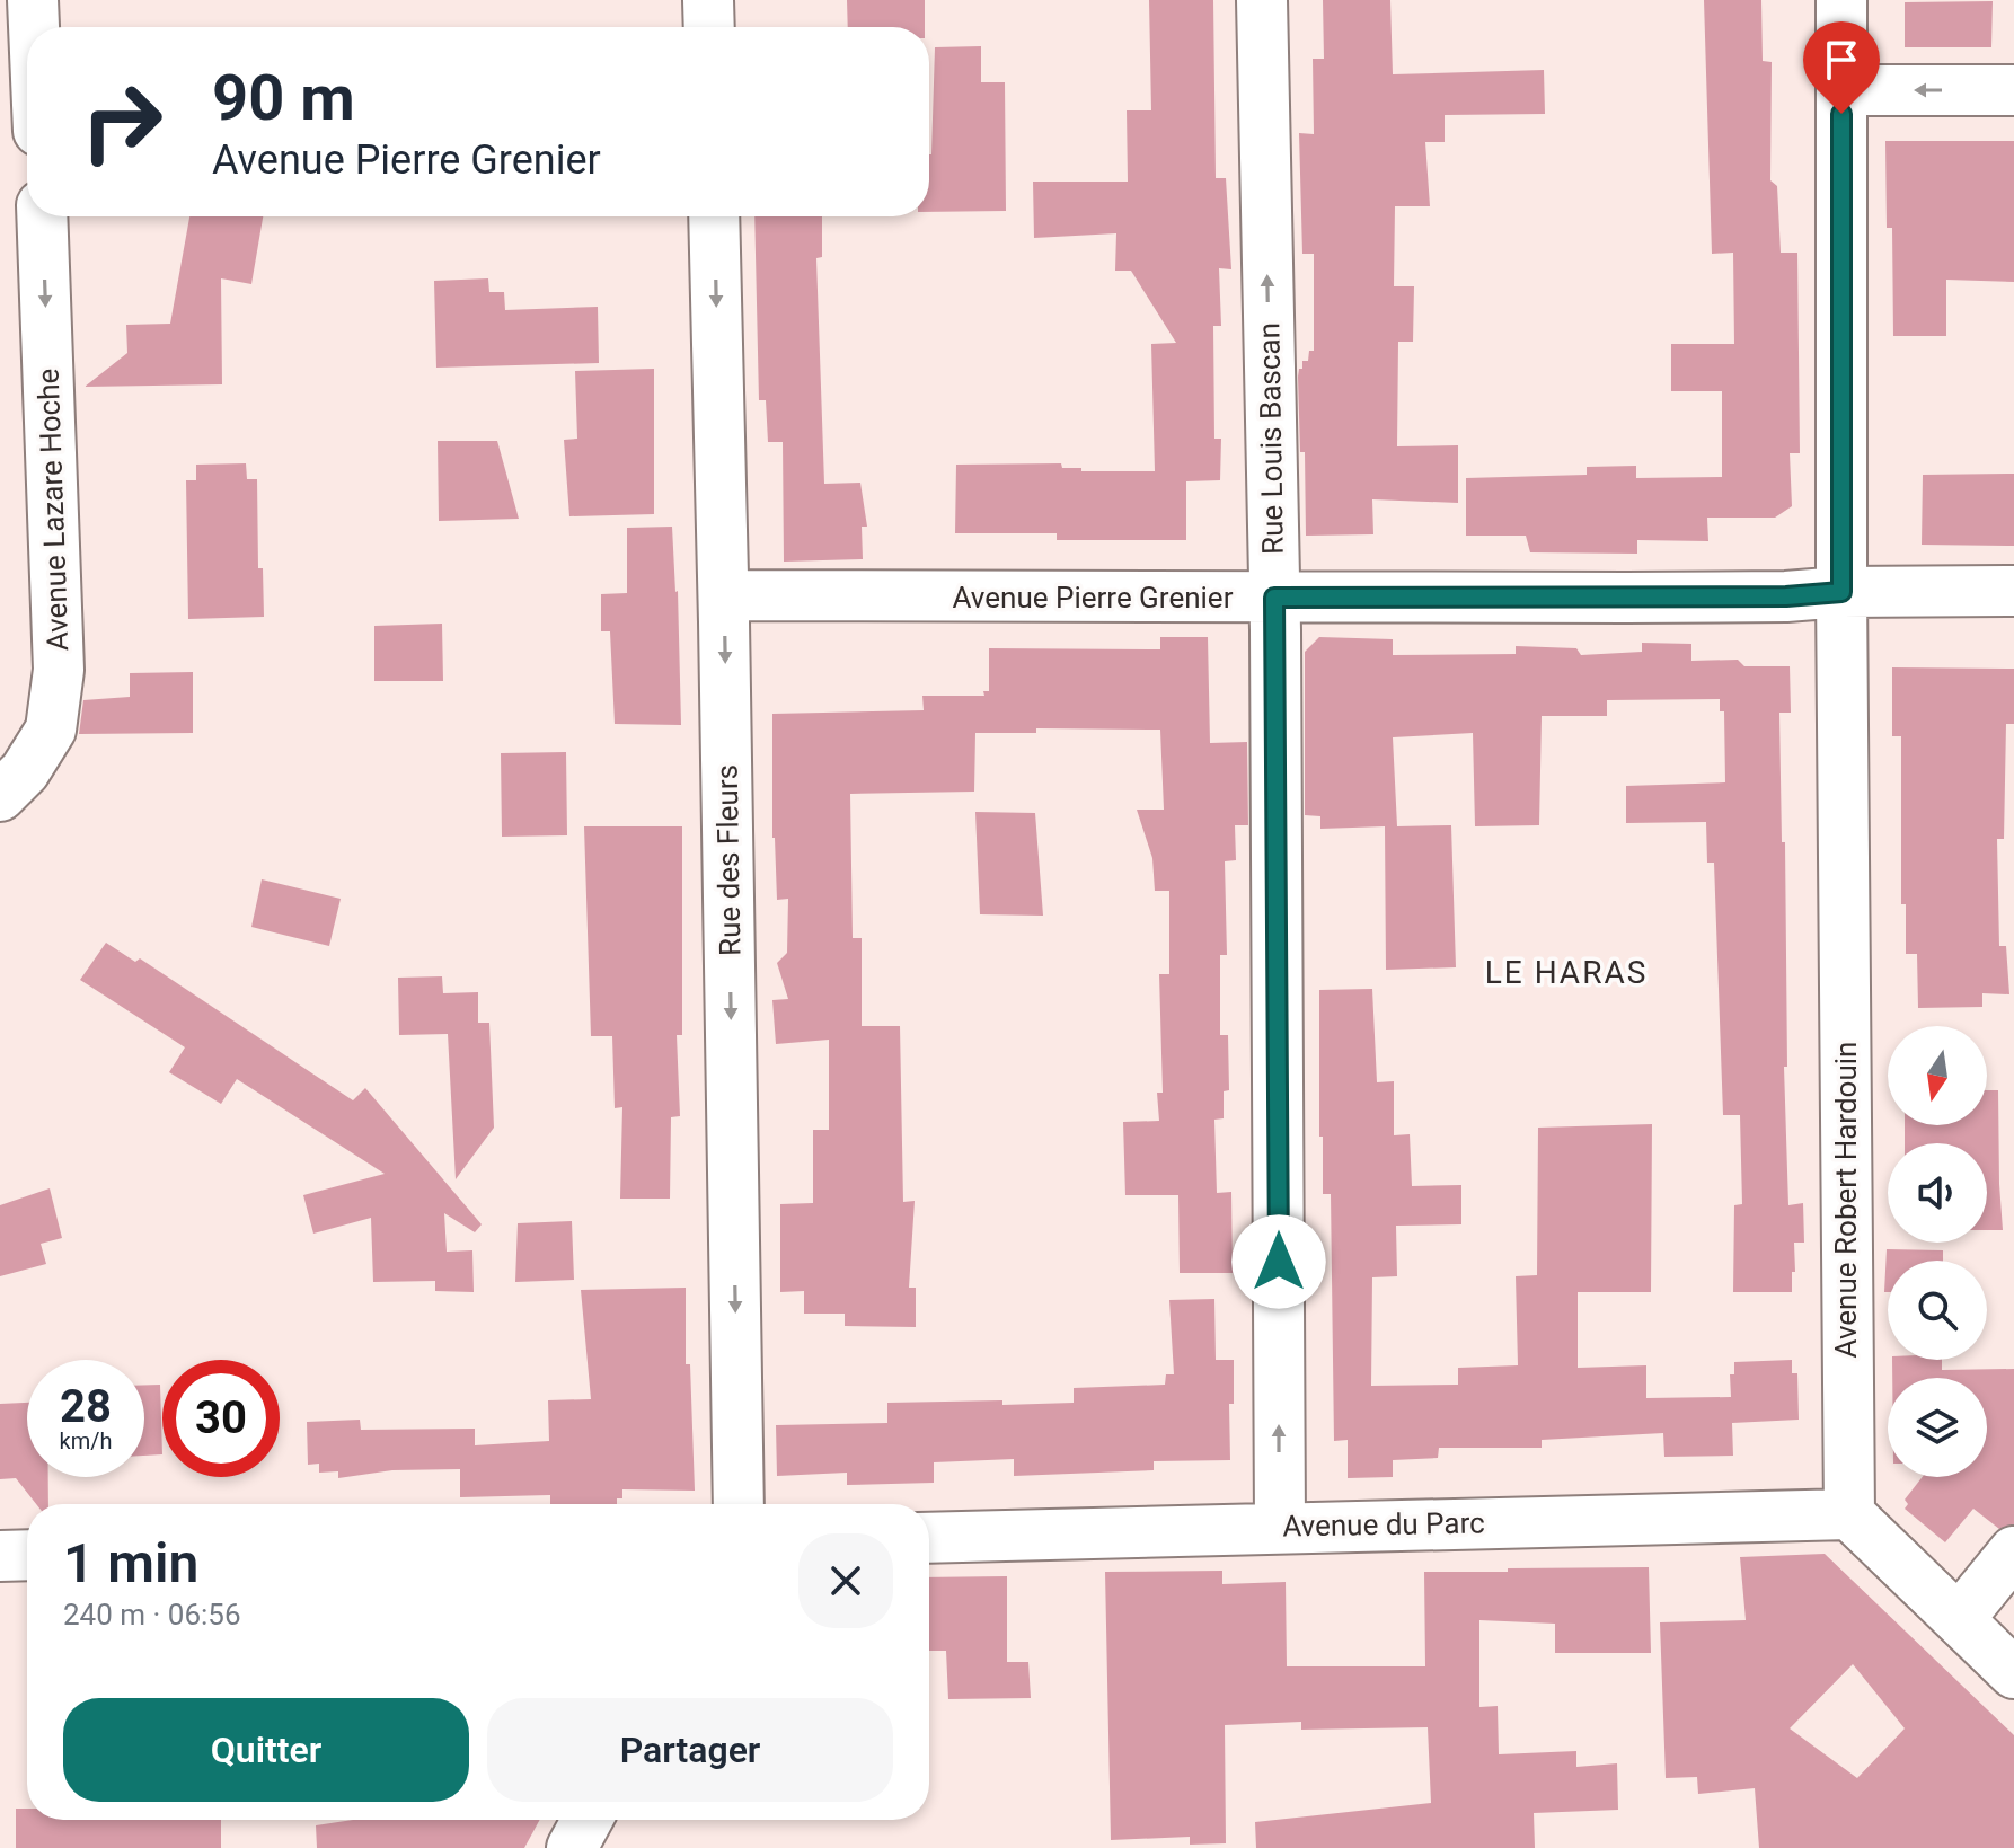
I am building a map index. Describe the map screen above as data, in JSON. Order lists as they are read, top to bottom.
{
  "streets": {
    "street": [
      "Rue Louis Bascan",
      "Avenue Lazare Hoche",
      "Avenue Pierre Grenier",
      "Rue des Fleurs",
      "Avenue Robert Hardouin",
      "Avenue du Parc"
    ]
  },
  "crossings": [
    ["Rue Louis Bascan", "Avenue Pierre Grenier"],
    ["Rue Louis Bascan", "Avenue du Parc"],
    ["Avenue Pierre Grenier", "Rue des Fleurs"],
    ["Avenue Pierre Grenier", "Avenue Robert Hardouin"],
    ["Avenue Robert Hardouin", "Avenue du Parc"]
  ],
  "one_way": ["Rue Louis Bascan", "Avenue Lazare Hoche", "Rue des Fleurs"],
  "districts": ["LE HARAS"],
  "north": "bottom",
  "page": {
    "turn": ["90 m", "Avenue Pierre Grenier"],
    "speed": "28 km/h",
    "limit": "30",
    "heading": ["1 min", "240 m · 06:56"],
    "buttons": ["Quitter", "Partager"]
  }
}
